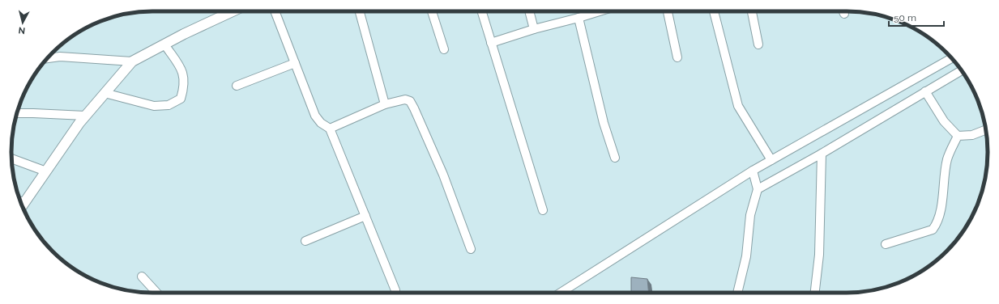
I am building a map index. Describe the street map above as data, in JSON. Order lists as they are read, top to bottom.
{
  "scale_bar": "50 m",
  "north": "bottom"
}
